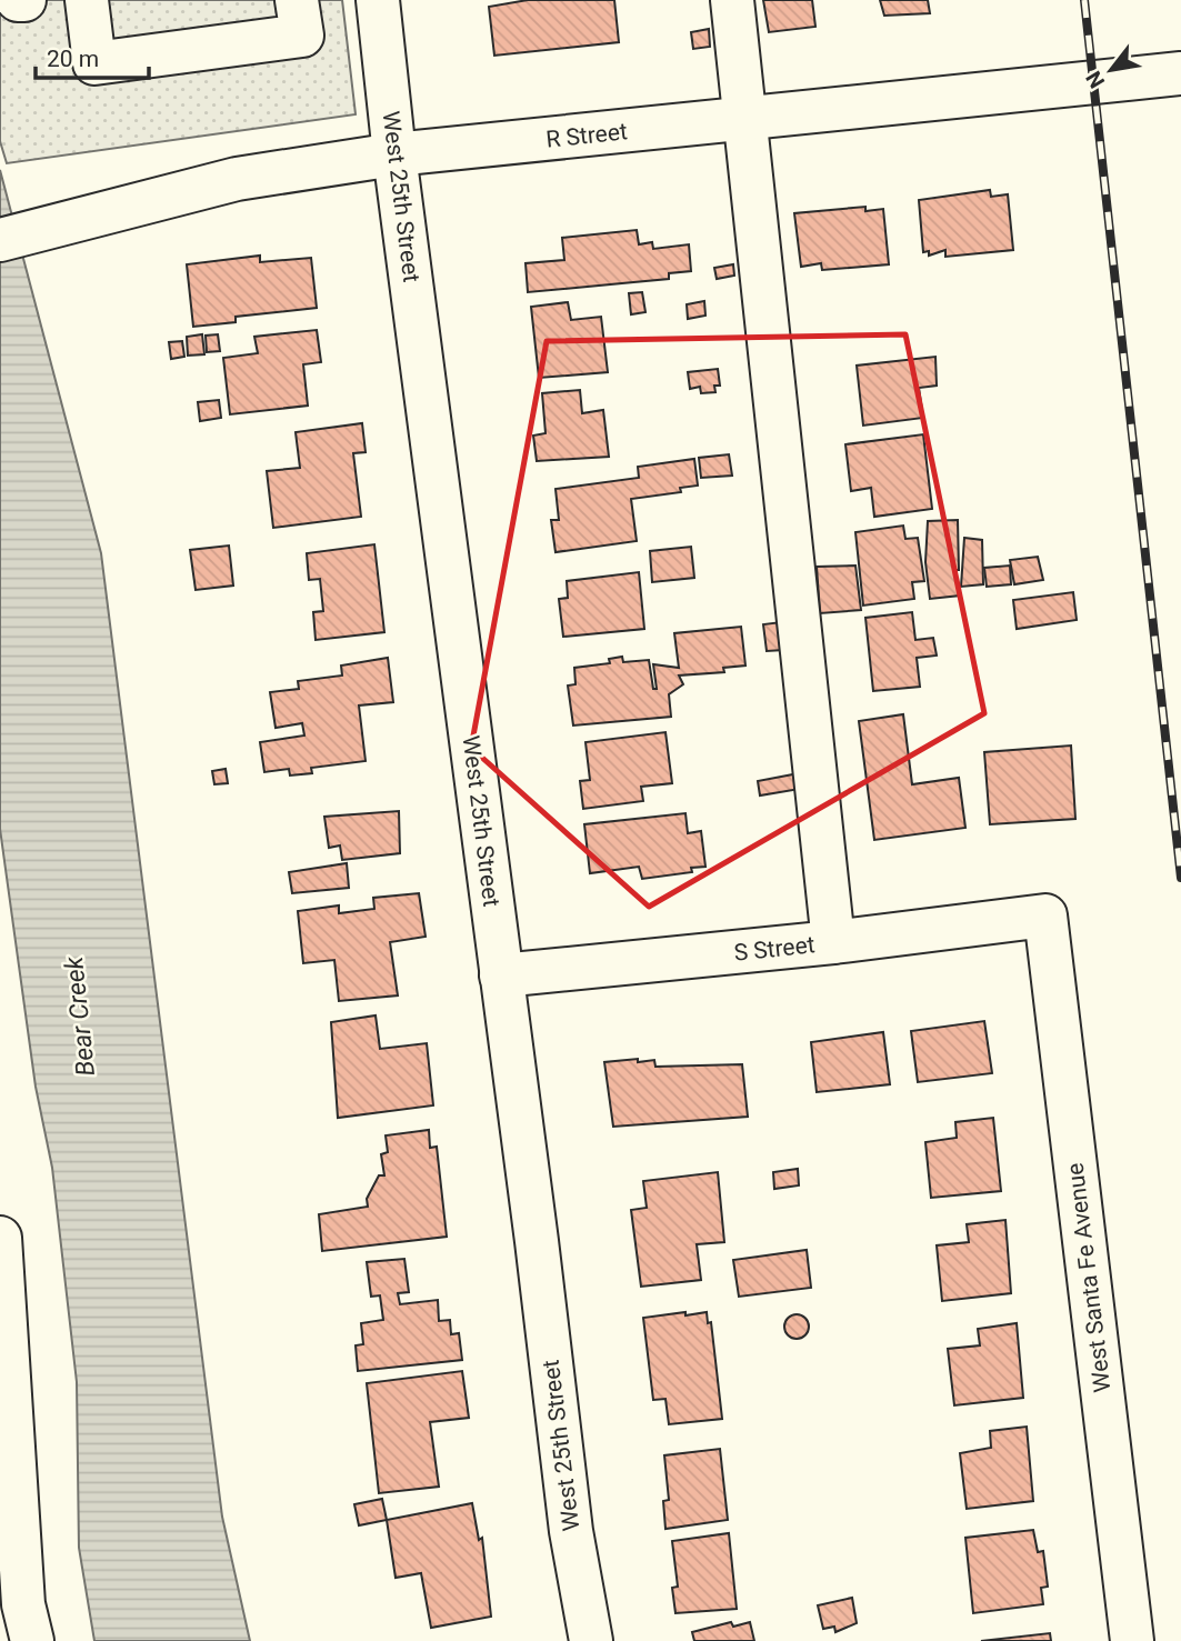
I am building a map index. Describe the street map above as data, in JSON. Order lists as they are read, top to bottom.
{
  "streets": {
    "street": [
      "R Street",
      "West 25th Street",
      "S Street",
      "West Santa Fe Avenue"
    ]
  },
  "crossings": [
    ["R Street", "West 25th Street"],
    ["West 25th Street", "S Street"],
    ["S Street", "West Santa Fe Avenue"]
  ],
  "water": ["Bear Creek"],
  "scale_bar": "20 m",
  "north": "bottom left"
}
